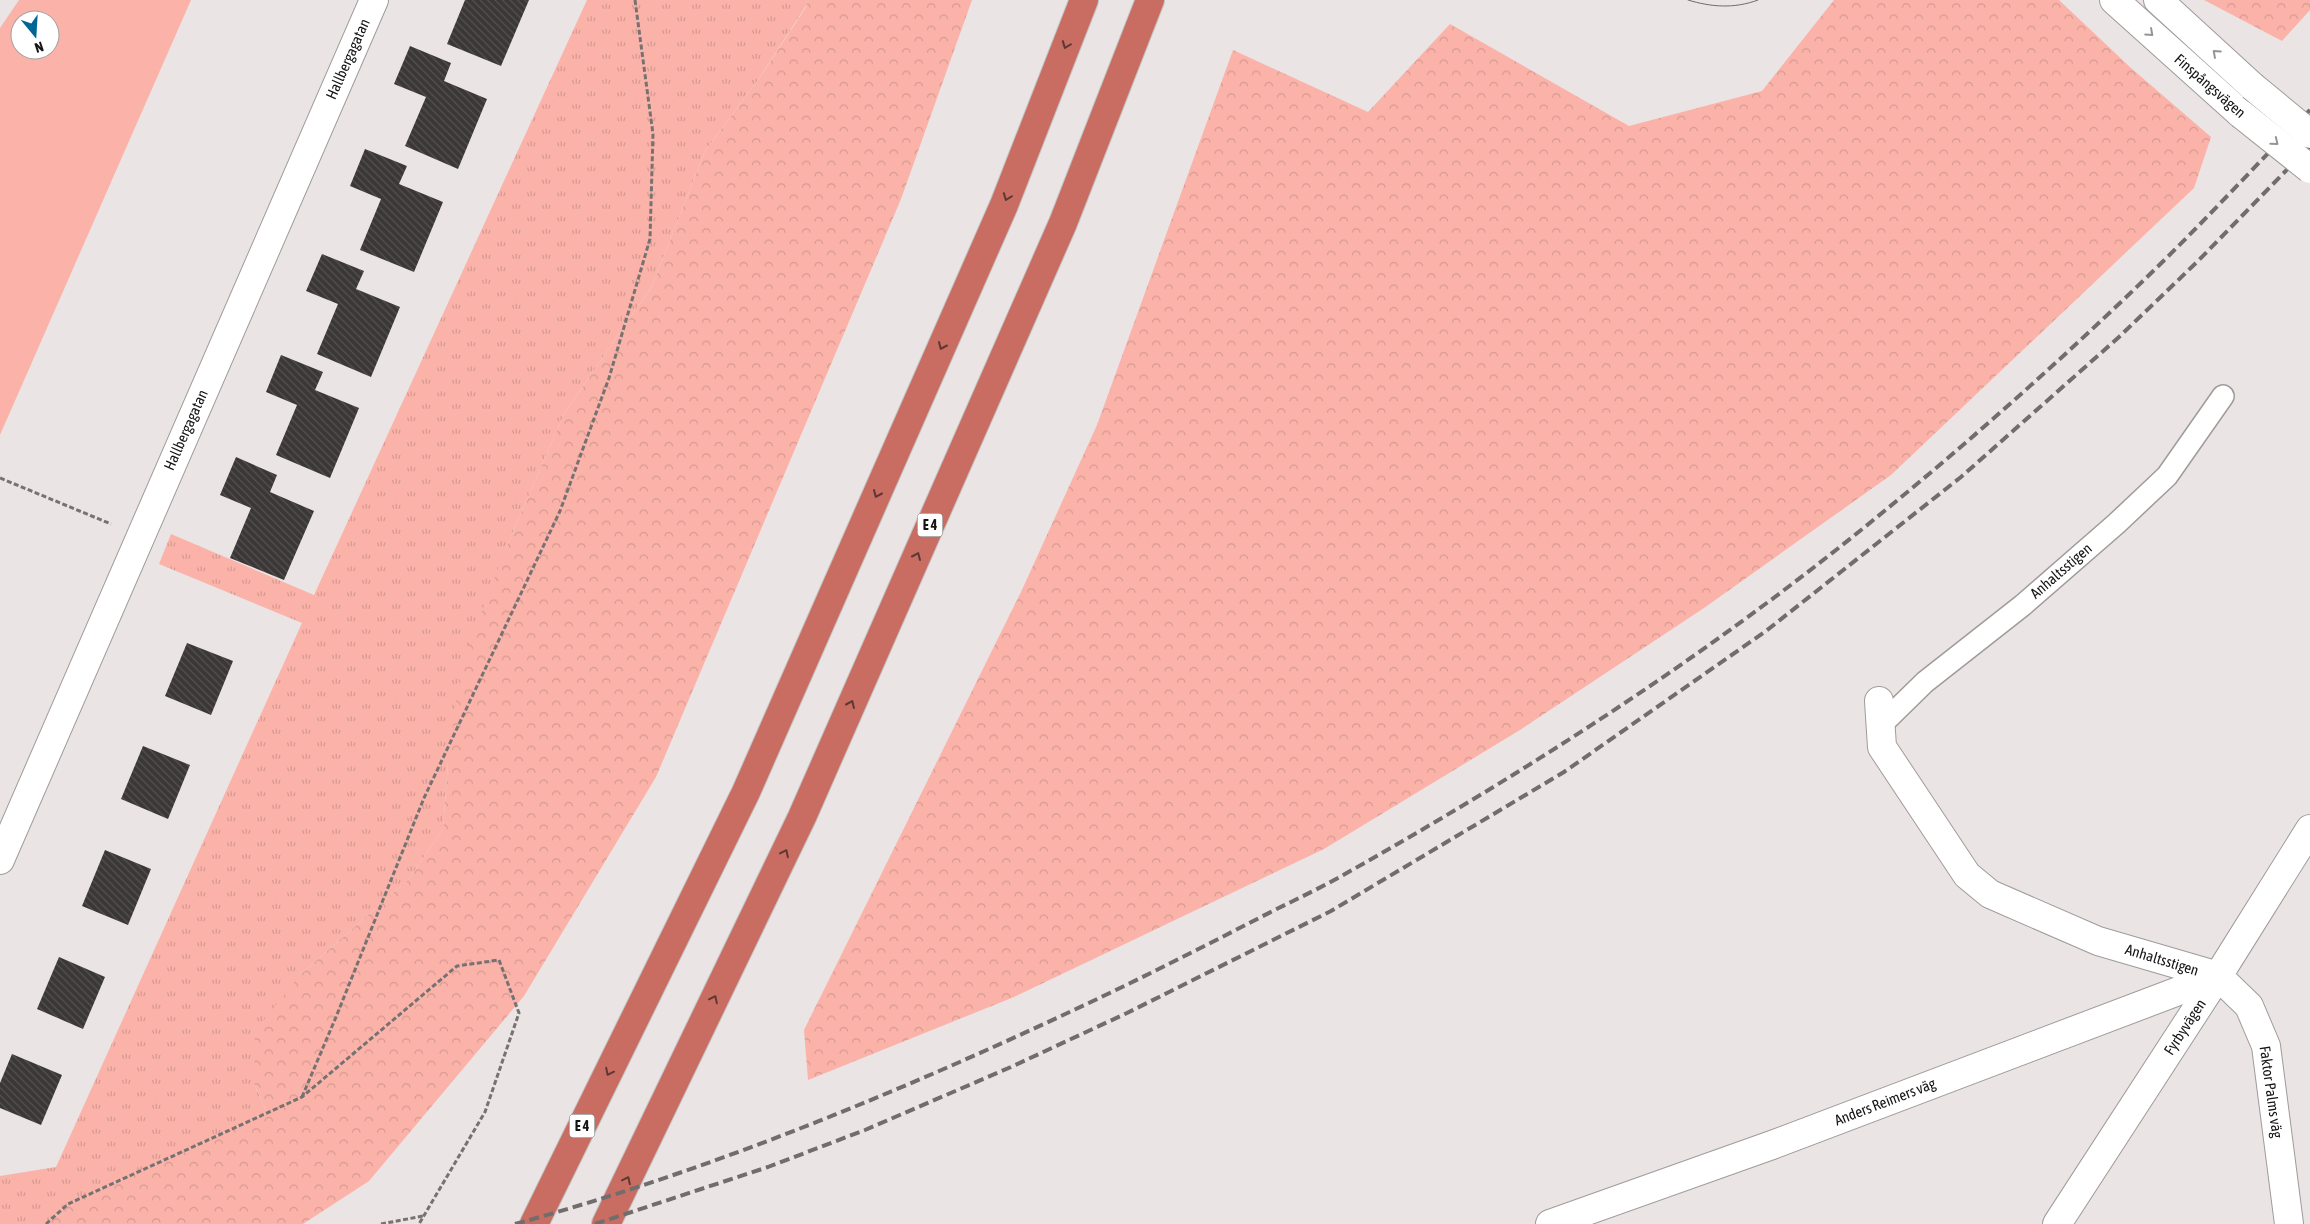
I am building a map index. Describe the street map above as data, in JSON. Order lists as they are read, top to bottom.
{
  "streets": {
    "highway": ["E 4"],
    "street": [
      "Hallbergagatan",
      "Finspångsvägen",
      "Anhaltsstigen",
      "Fyrbyvägen",
      "Faktor Palms väg",
      "Anders Reimers väg"
    ]
  },
  "crossings": [
    ["Anhaltsstigen", "Fyrbyvägen"],
    ["Anhaltsstigen", "Faktor Palms väg"],
    ["Anhaltsstigen", "Anders Reimers väg"],
    ["Fyrbyvägen", "Faktor Palms väg"],
    ["Fyrbyvägen", "Anders Reimers väg"],
    ["Faktor Palms väg", "Anders Reimers väg"]
  ],
  "north": "bottom"
}
